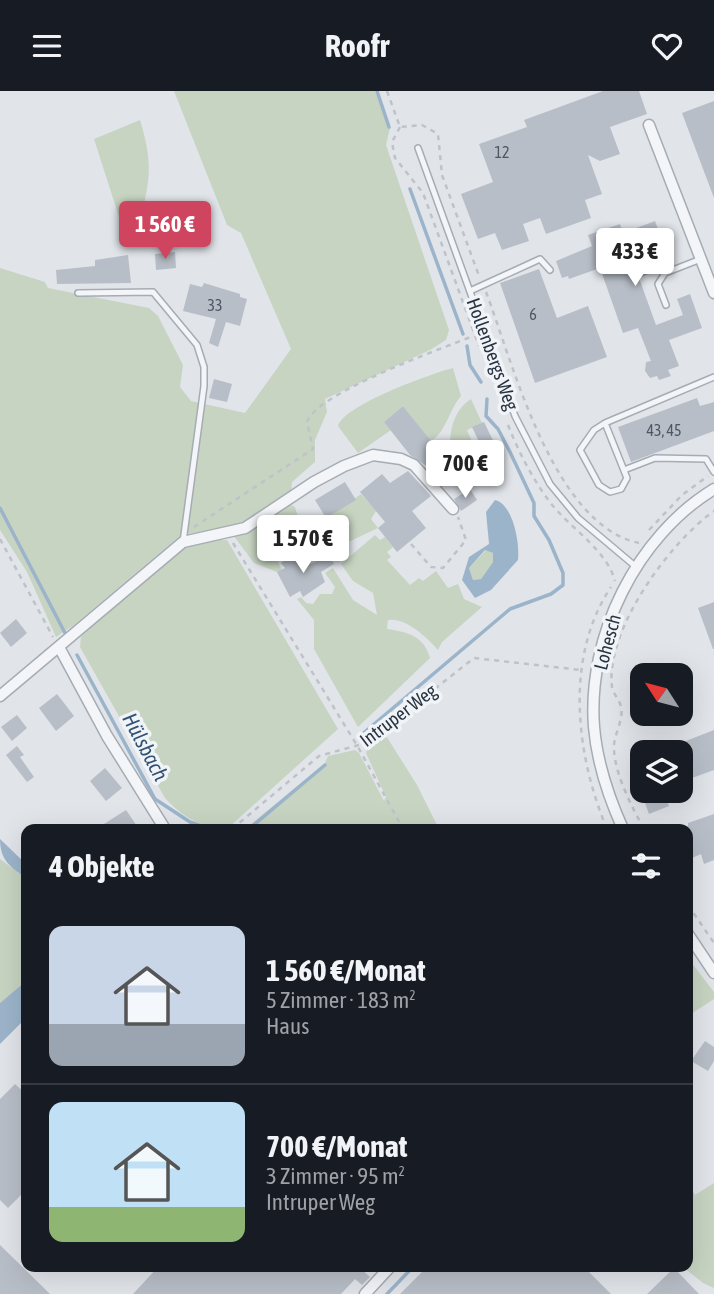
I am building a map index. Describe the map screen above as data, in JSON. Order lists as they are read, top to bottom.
{
  "streets": {
    "street": ["Lohesch"],
    "lane": ["Hollenbergs Weg"],
    "path": ["Intruper Weg"]
  },
  "crossings": [
    ["Hollenbergs Weg", "Lohesch"]
  ],
  "water": ["Hülsbach"],
  "house_numbers": [
    "12",
    "33",
    "6",
    "43, 45"
  ],
  "north": "top left",
  "page": {
    "header": "Roofr",
    "price": [
      "1 560 €",
      "433 €",
      "700 €",
      "1 570 €"
    ],
    "heading": "4 Objekte",
    "list": [
      {
        "name": "1 560 €/Monat",
        "note": "5 Zimmer · 183 m² · Haus"
      },
      {
        "name": "700 €/Monat",
        "note": "3 Zimmer · 95 m² · Intruper Weg"
      }
    ]
  }
}
